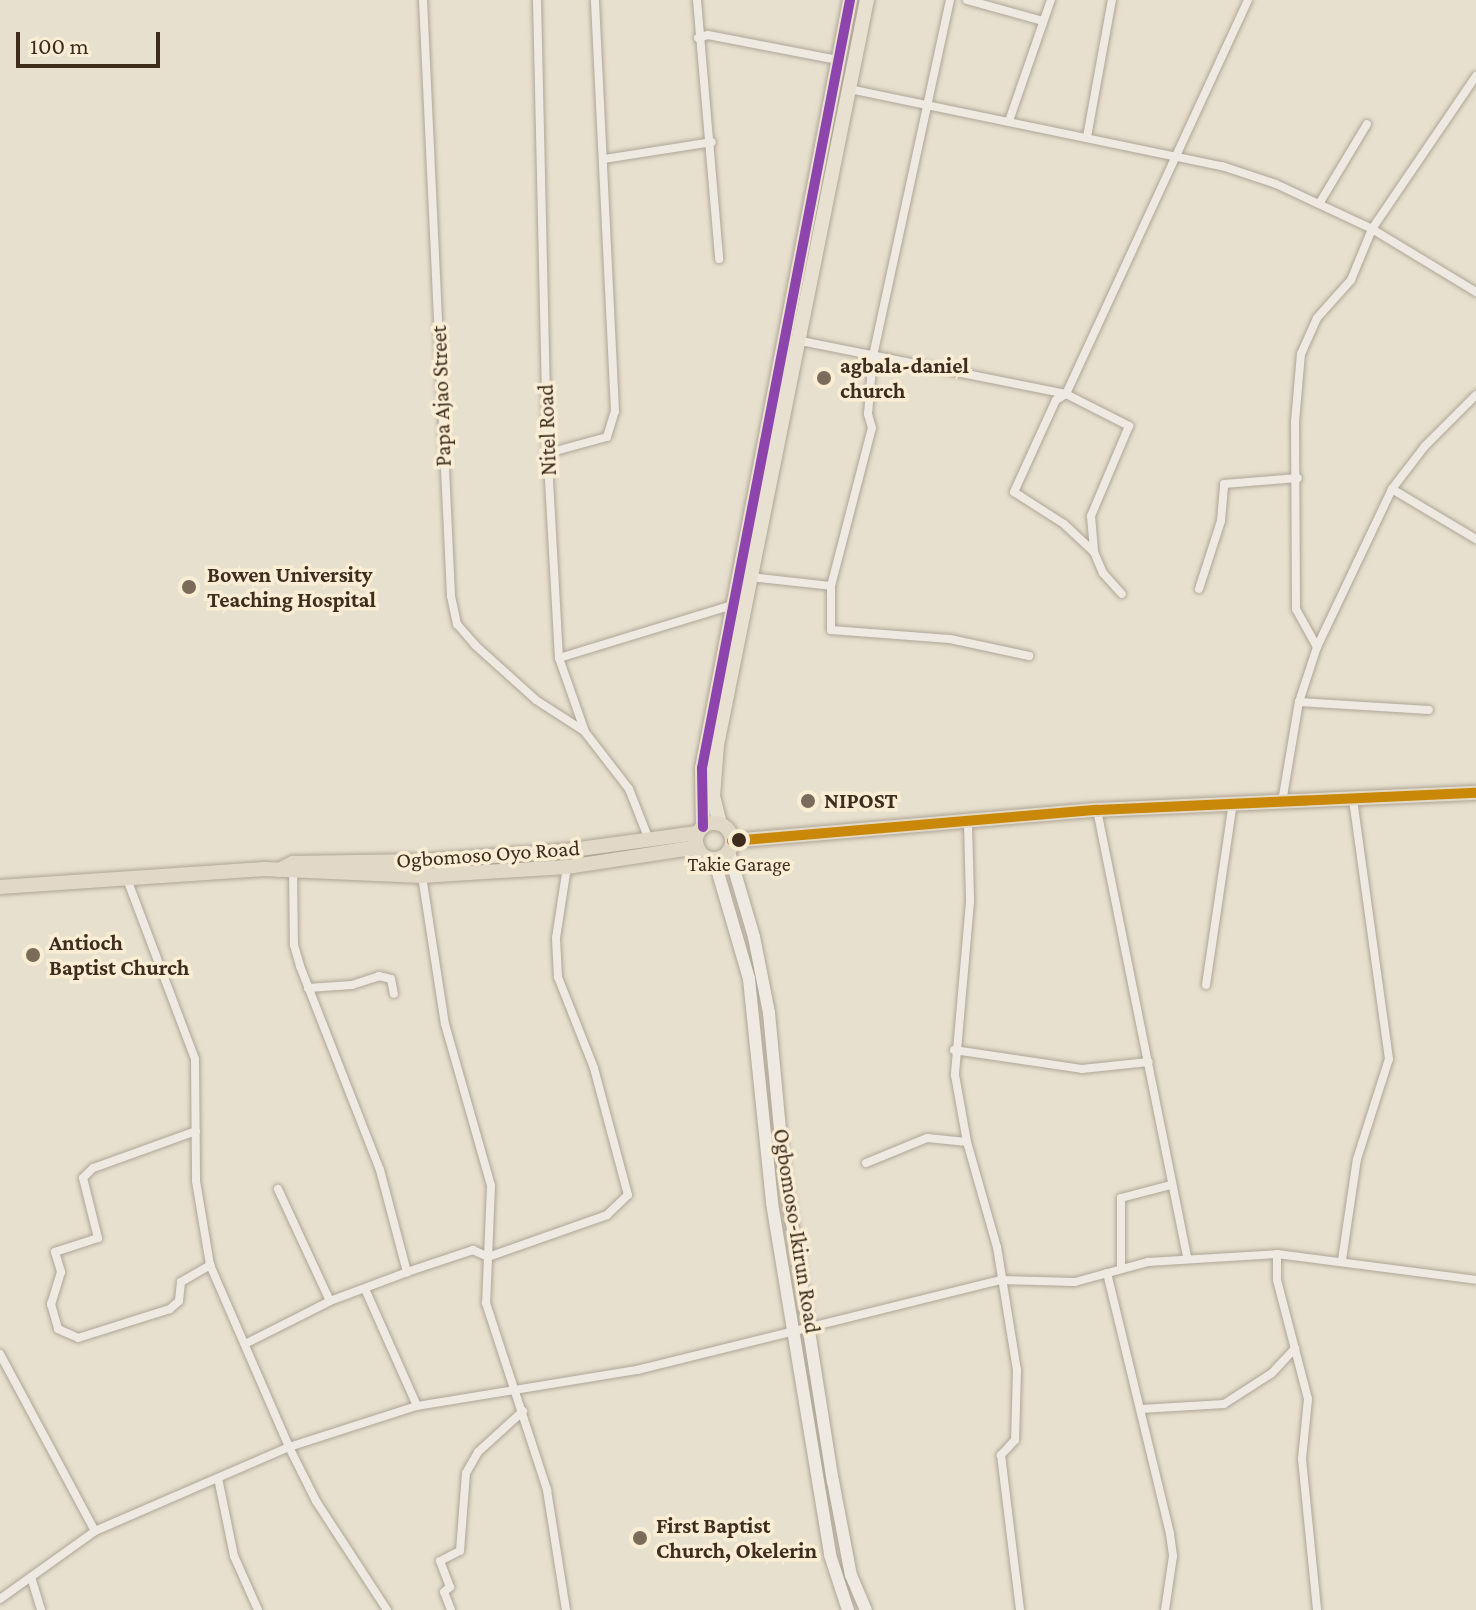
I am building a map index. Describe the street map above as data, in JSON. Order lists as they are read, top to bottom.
{
  "streets": {
    "highway": ["Ogbomoso Oyo Road"],
    "main road": ["Ogbomoso-Ikirun Road"],
    "street": ["Papa Ajao Street", "Nitel Road"]
  },
  "crossings": [
    ["Papa Ajao Street", "Nitel Road"],
    ["Nitel Road", "Ogbomoso Oyo Road"]
  ],
  "places": [
    "agbala-daniel church",
    "Bowen University Teaching Hospital",
    "NIPOST",
    "Takie Garage",
    "Antioch Baptist Church",
    "First Baptist Church, Okelerin"
  ],
  "scale_bar": "100 m"
}
